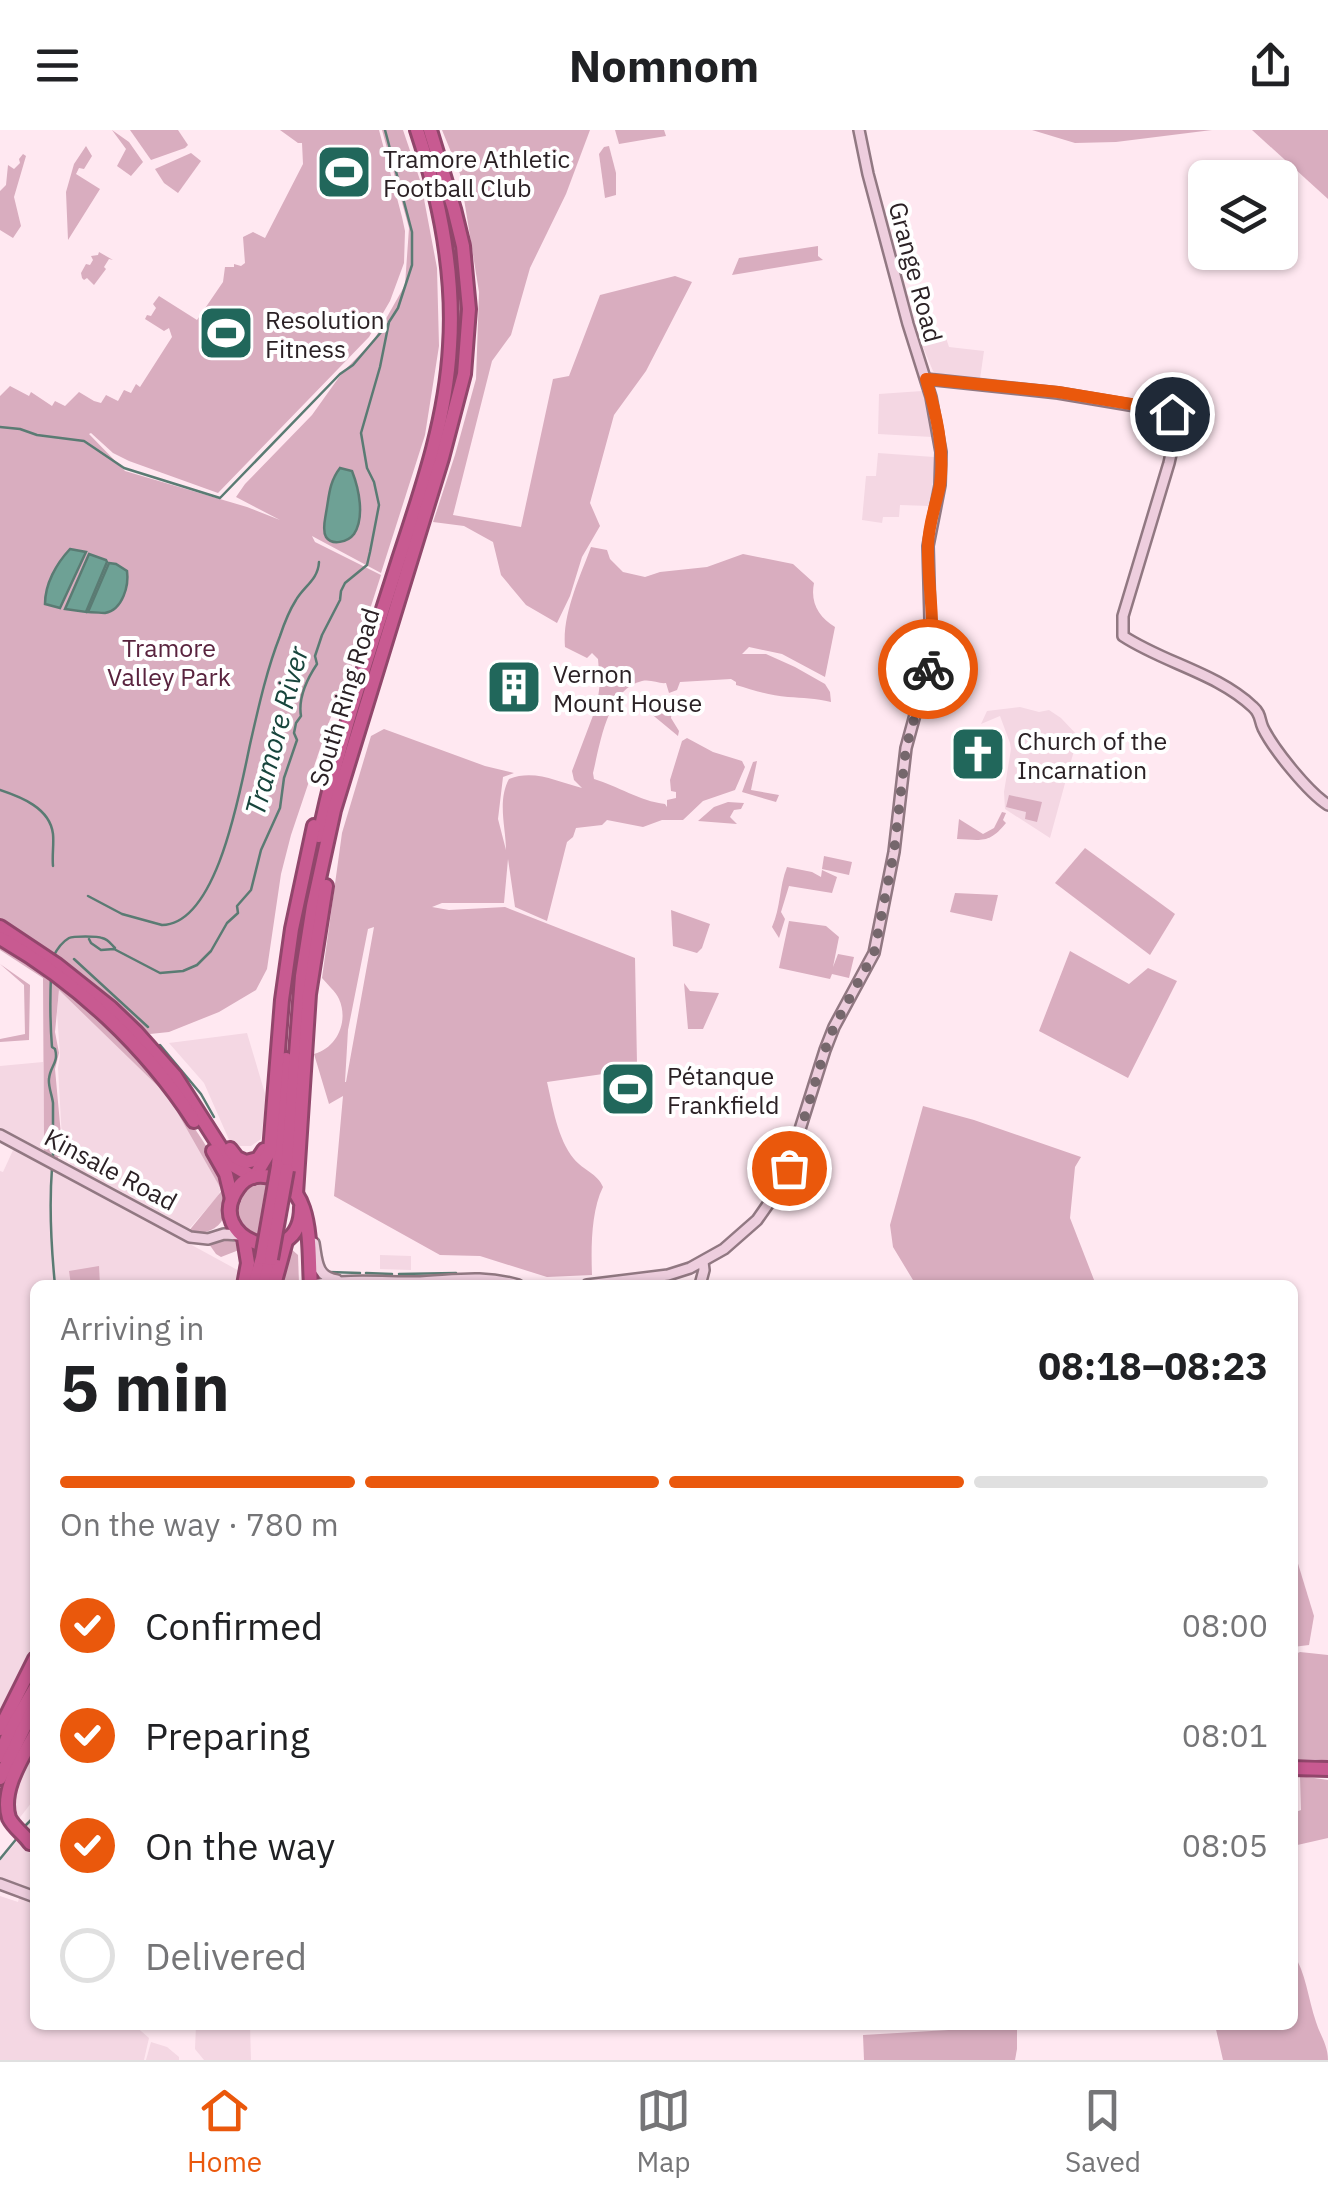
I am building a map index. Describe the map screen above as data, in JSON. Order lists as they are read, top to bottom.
{
  "streets": {
    "highway": ["South Ring Road"],
    "street": ["Grange Road", "Kinsale Road"]
  },
  "water": ["Tramore River"],
  "parks": ["Tramore Valley Park"],
  "places": {
    "sports": ["Tramore Athletic Football Club", "Resolution Fitness", "Pétanque Frankfield"],
    "building": ["Vernon Mount House"],
    "church": ["Church of the Incarnation"]
  },
  "page": {
    "header": "Nomnom",
    "heading": ["5 min", "Arriving in", "08:18–08:23"],
    "bar": "On the way · 780 m",
    "list": [
      ["Confirmed", "08:00"],
      ["Preparing", "08:01"],
      ["On the way", "08:05"],
      "Delivered"
    ],
    "tabs": ["Home", "Map", "Saved"]
  }
}
